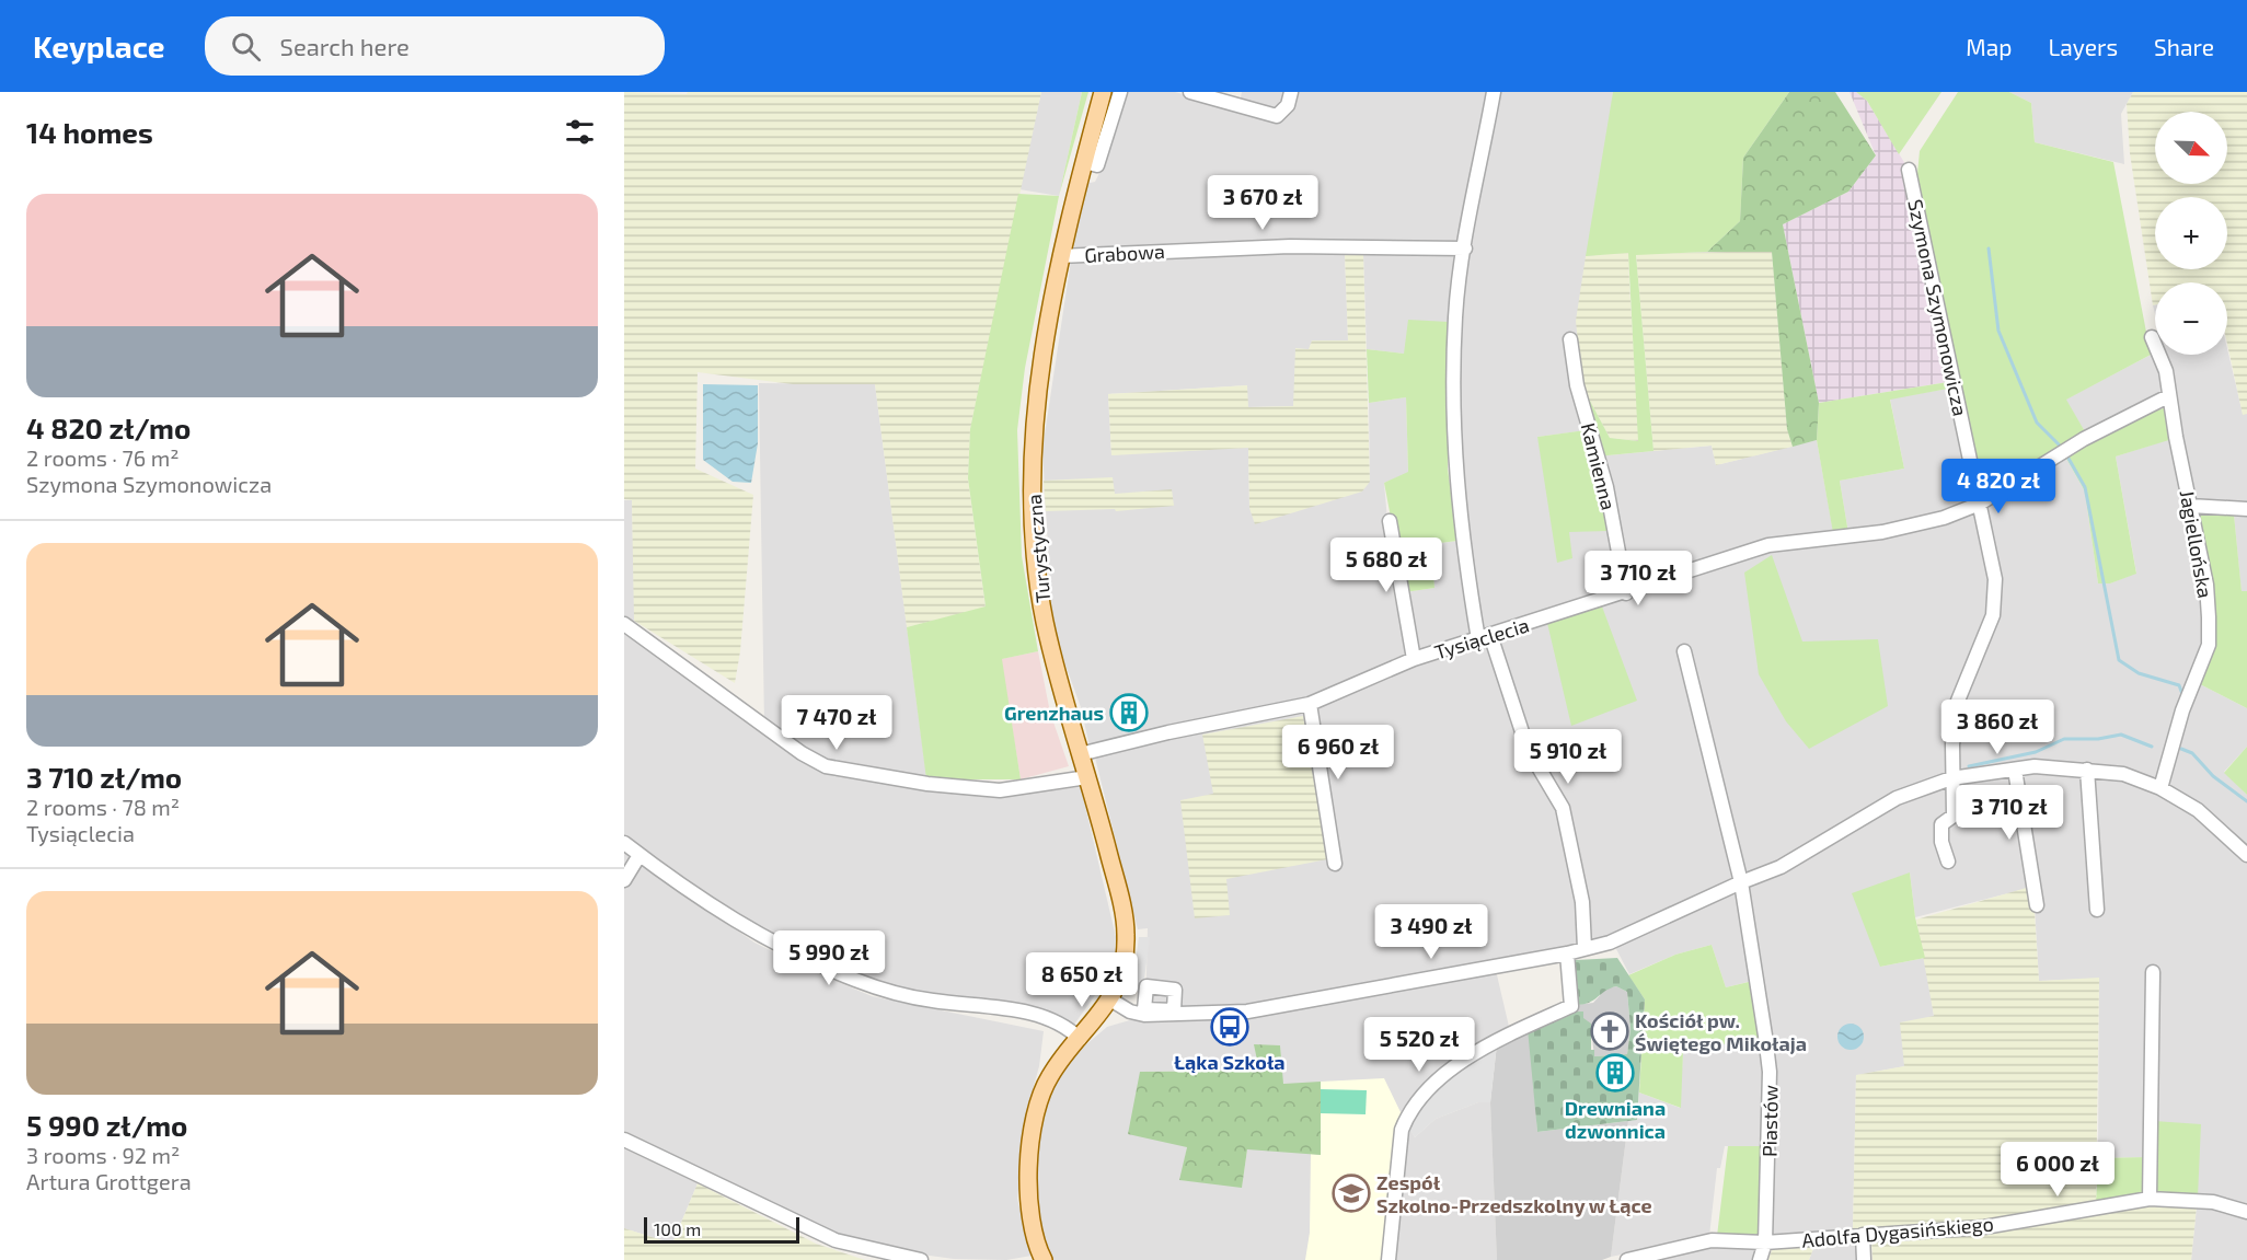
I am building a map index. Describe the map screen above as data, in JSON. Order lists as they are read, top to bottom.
{
  "streets": {
    "main road": ["Turystyczna"],
    "street": [
      "Grabowa",
      "Szymona Szymonowicza",
      "Kamienna",
      "Jagiellońska",
      "Tysiąclecia",
      "Piastów",
      "Adolfa Dygasińskiego"
    ]
  },
  "crossings": [
    ["Grabowa", "Turystyczna"],
    ["Szymona Szymonowicza", "Tysiąclecia"],
    ["Kamienna", "Tysiąclecia"],
    ["Jagiellońska", "Tysiąclecia"],
    ["Turystyczna", "Tysiąclecia"],
    ["Piastów", "Adolfa Dygasińskiego"]
  ],
  "places": {
    "building": ["Grenzhaus", "Drewniana dzwonnica"],
    "bus stop": ["Łąka Szkoła"],
    "church": ["Kościół pw. Świętego Mikołaja"],
    "school or university": ["Zespół Szkolno-Przedszkolny w Łące"]
  },
  "scale_bar": "100 m",
  "north": "bottom right",
  "page": {
    "header": "Keyplace",
    "search": "Search here",
    "nav": ["Map", "Layers", "Share"],
    "heading": "14 homes",
    "map_buttons": ["+", "−"],
    "list": [
      {
        "name": "4 820 zł/mo",
        "note": "2 rooms · 76 m² · Szymona Szymonowicza"
      },
      {
        "name": "3 710 zł/mo",
        "note": "2 rooms · 78 m² · Tysiąclecia"
      },
      {
        "name": "5 990 zł/mo",
        "note": "3 rooms · 92 m² · Artura Grottgera"
      }
    ],
    "price": [
      "3 670 zł",
      "4 820 zł",
      "5 680 zł",
      "3 710 zł",
      "7 470 zł",
      "3 860 zł",
      "6 960 zł",
      "5 910 zł",
      "3 710 zł",
      "3 490 zł",
      "5 990 zł",
      "8 650 zł",
      "5 520 zł",
      "6 000 zł"
    ],
    "scale": "100 m"
  }
}
